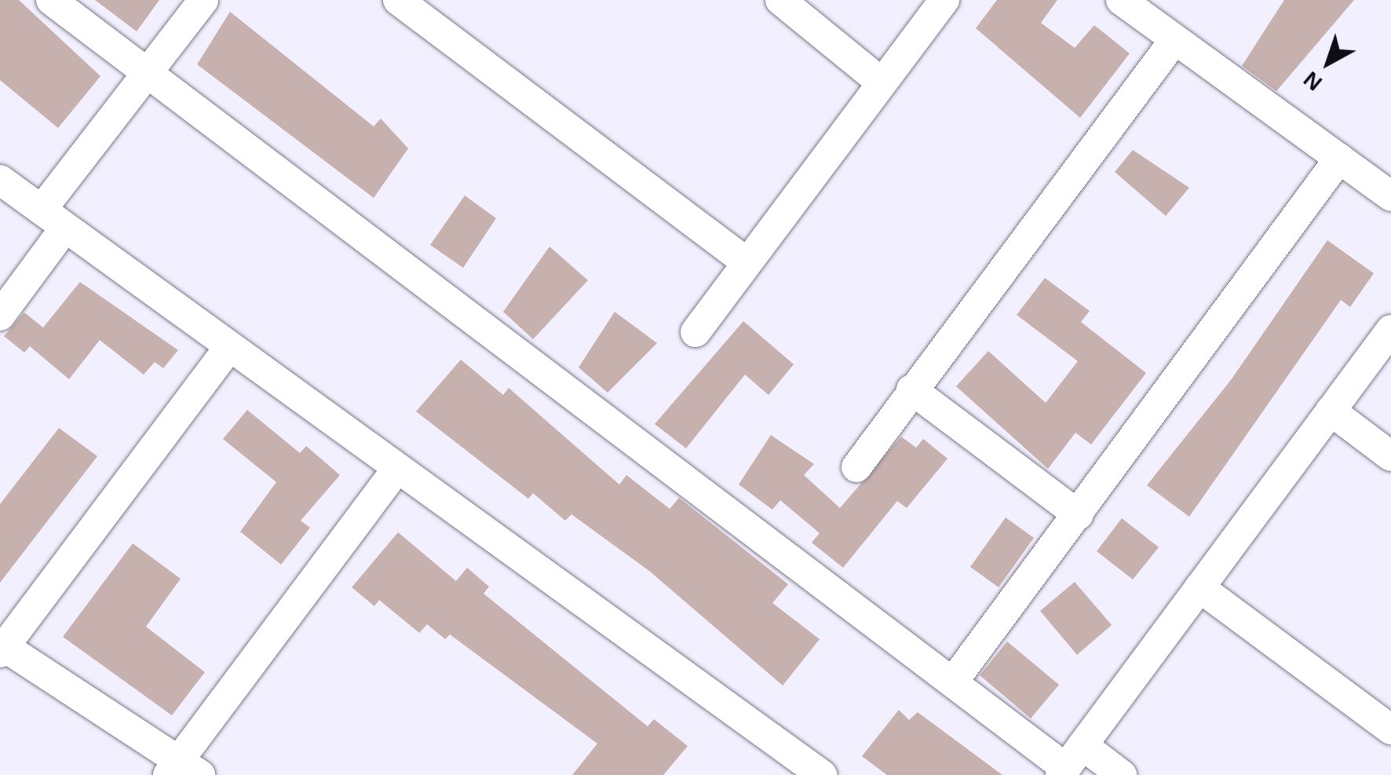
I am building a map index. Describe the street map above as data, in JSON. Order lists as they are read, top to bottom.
{
  "north": "bottom left"
}
